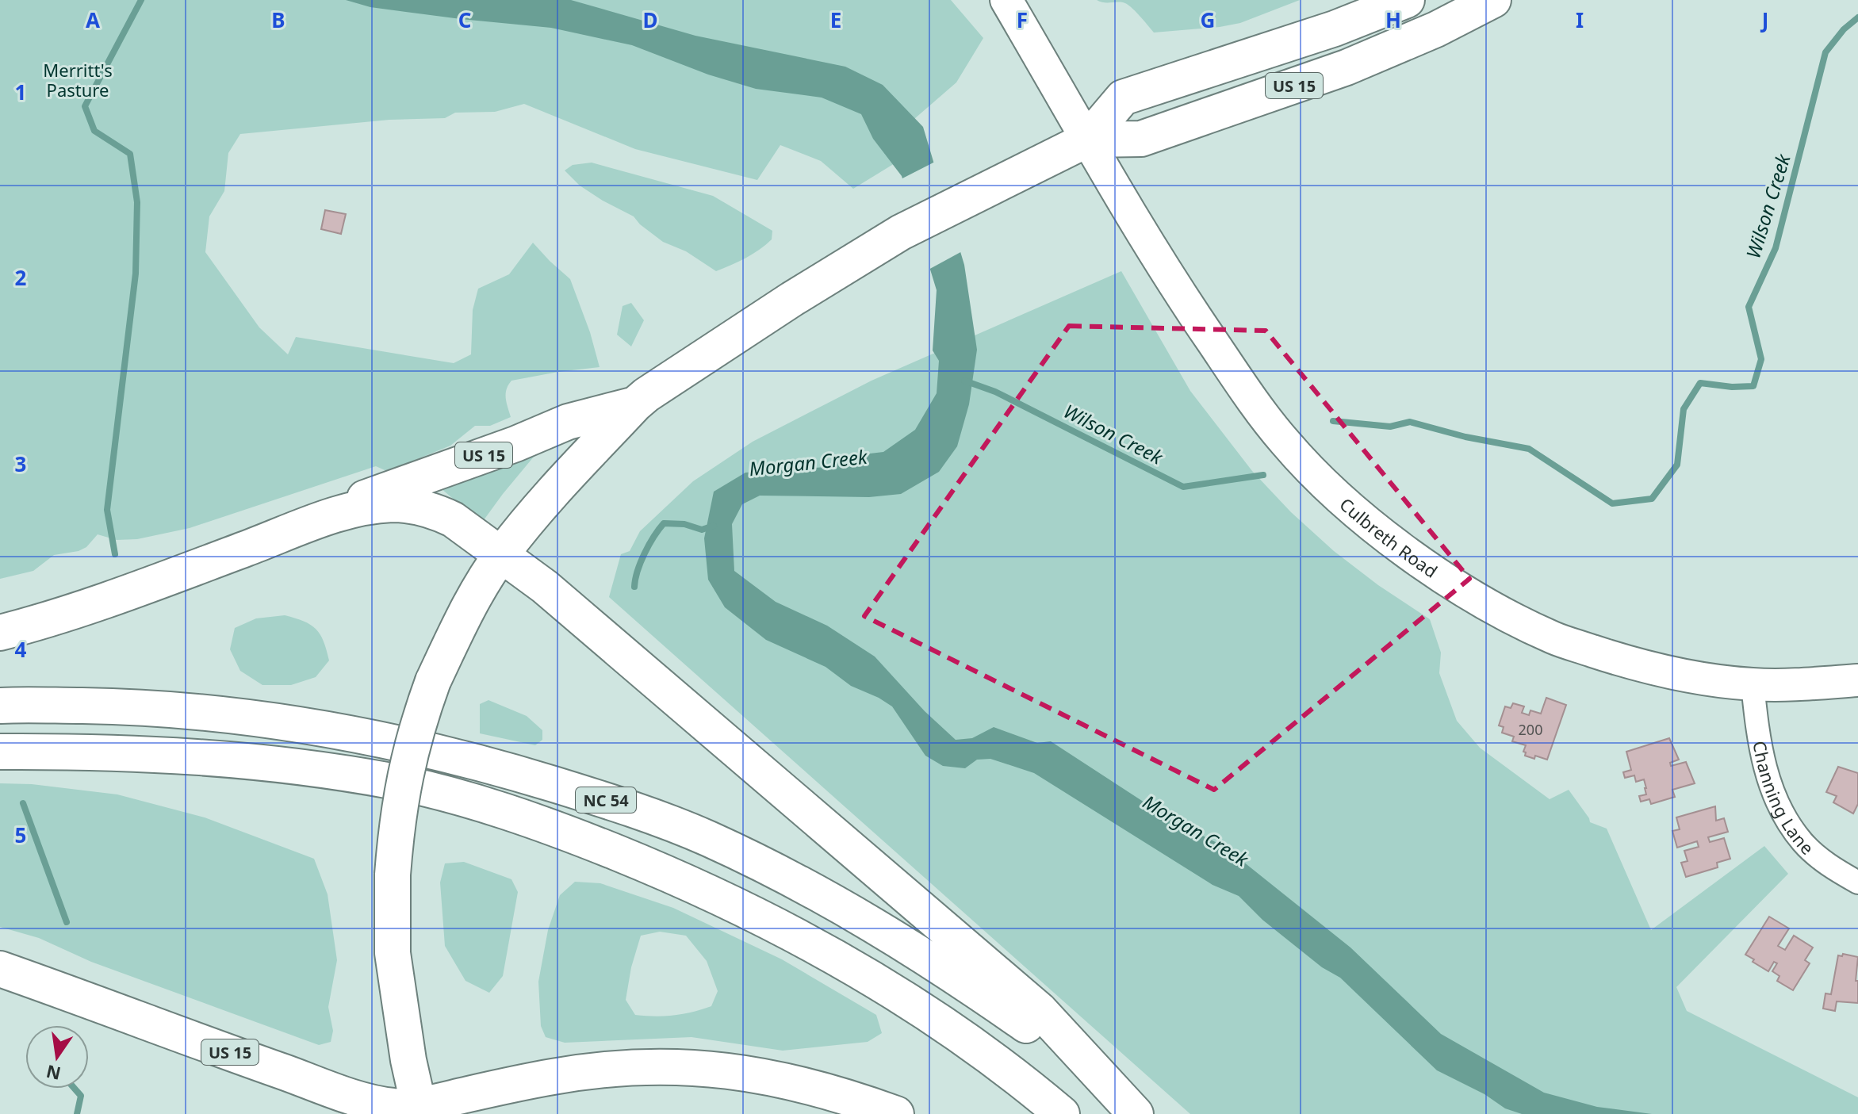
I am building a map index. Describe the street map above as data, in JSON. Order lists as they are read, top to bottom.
{
  "streets": {
    "highway": ["US 15", "NC 54"],
    "street": ["Culbreth Road", "Channing Lane"]
  },
  "crossings": [
    ["US 15", "Culbreth Road"],
    ["Culbreth Road", "Channing Lane"]
  ],
  "water": ["Wilson Creek", "Morgan Creek"],
  "parks": ["Merritt's Pasture"],
  "house_numbers": ["200"],
  "north": "bottom",
  "grid": {
    "columns": [
      "A",
      "B",
      "C",
      "D",
      "E",
      "F",
      "G",
      "H",
      "I",
      "J"
    ],
    "rows": [
      "1",
      "2",
      "3",
      "4",
      "5"
    ]
  }
}
